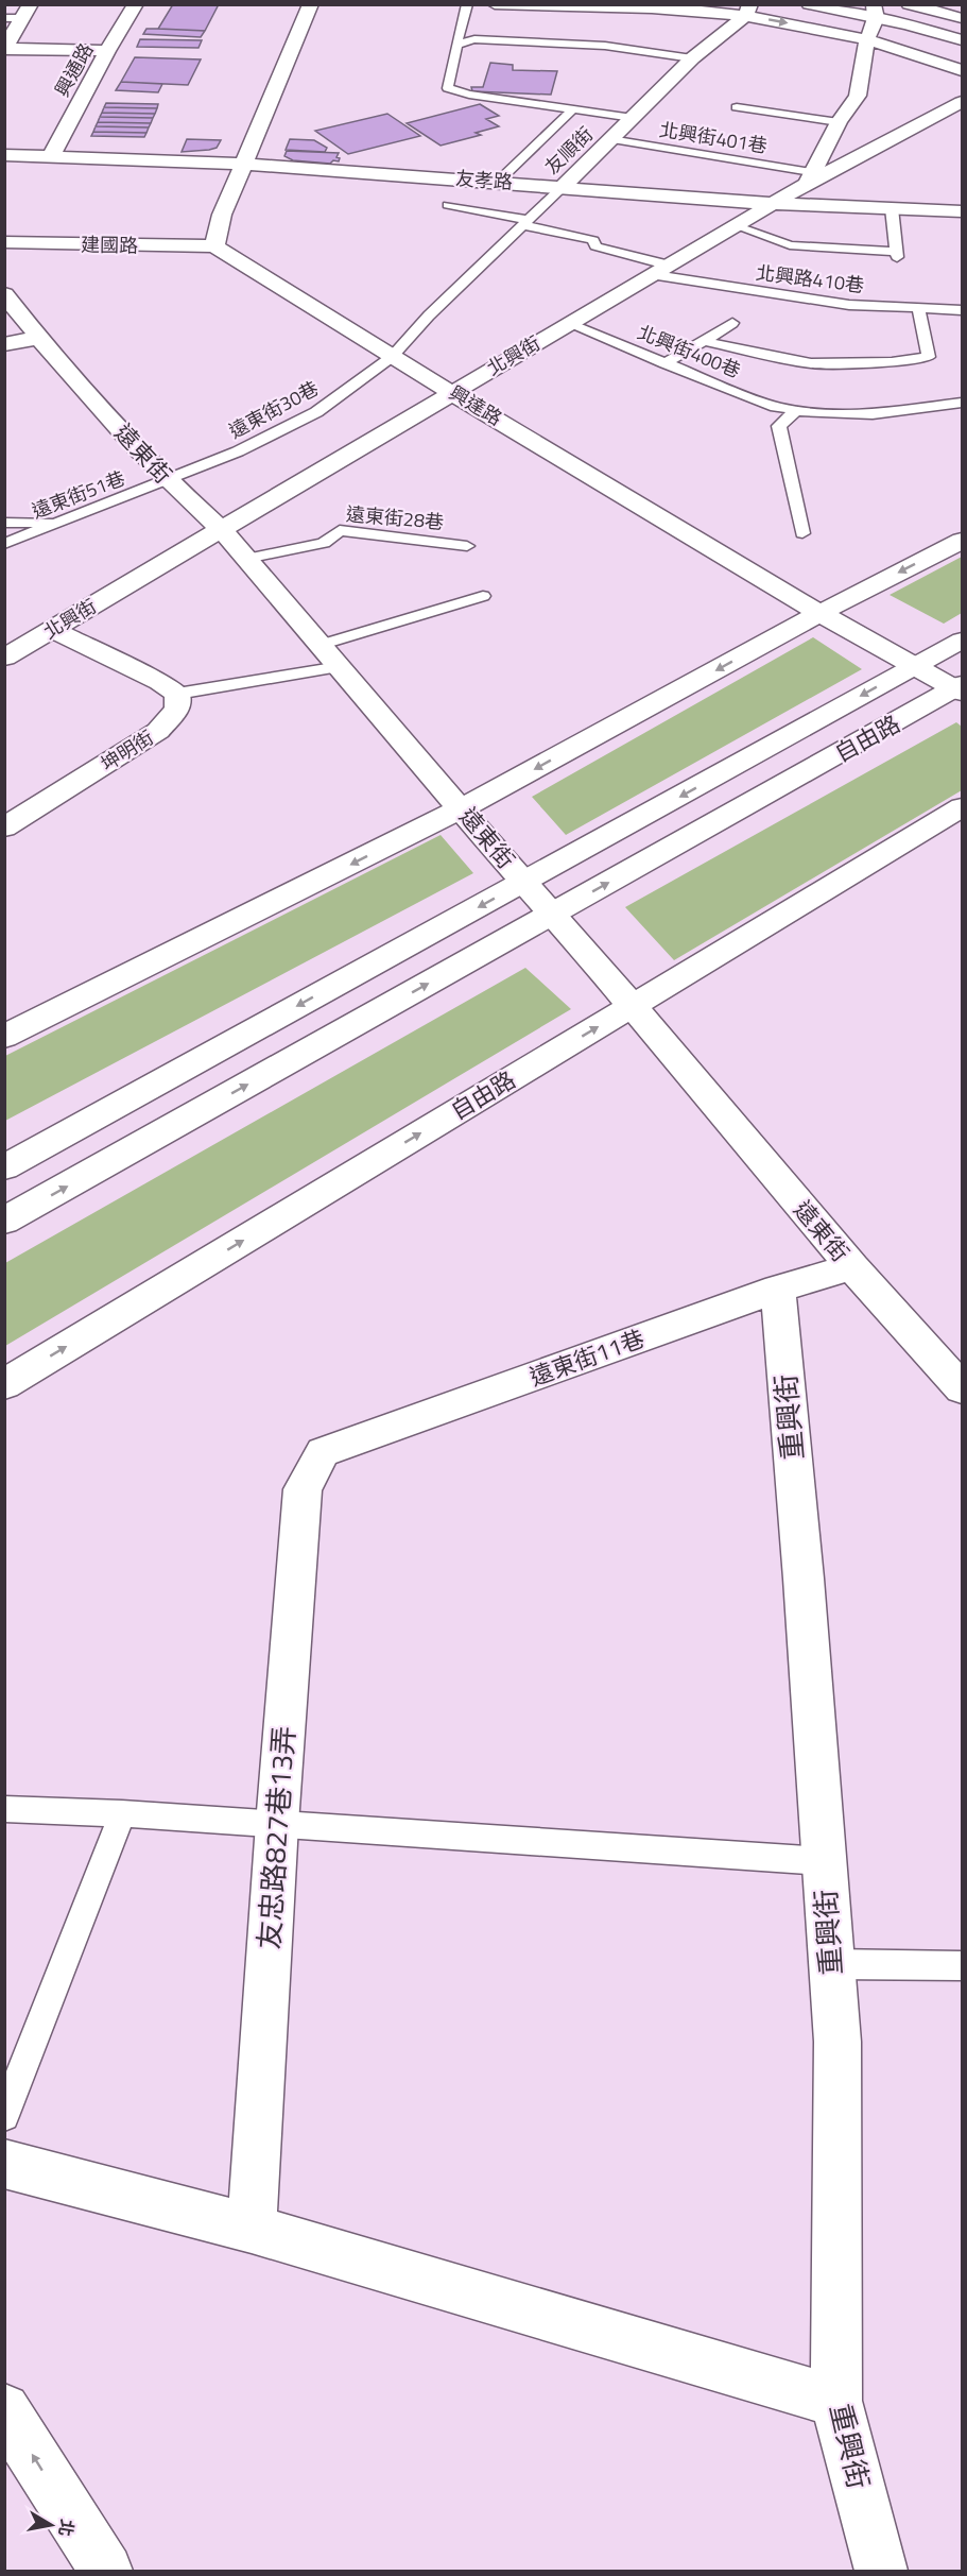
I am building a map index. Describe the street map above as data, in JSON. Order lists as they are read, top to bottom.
{
  "streets": {
    "street": [
      "興通路",
      "友順街",
      "友孝路",
      "建國路",
      "北興街",
      "興達路",
      "遠東街",
      "自由路",
      "坤明街",
      "遠東街11巷",
      "重興街",
      "友忠路827巷13弄"
    ],
    "lane": [
      "北興街401巷",
      "北興路410巷",
      "北興街400巷",
      "遠東街30巷",
      "遠東街51巷",
      "遠東街28巷"
    ]
  },
  "crossings": [
    ["興通路", "友孝路"],
    ["北興街401巷", "友順街"],
    ["北興街401巷", "北興街"],
    ["友順街", "友孝路"],
    ["友順街", "北興路410巷"],
    ["友順街", "興達路"],
    ["友順街", "遠東街30巷"],
    ["友孝路", "北興街"],
    ["建國路", "興達路"],
    ["北興路410巷", "北興街"],
    ["北興街400巷", "北興街"],
    ["北興街", "興達路"],
    ["北興街", "遠東街"],
    ["興達路", "遠東街30巷"],
    ["興達路", "自由路"],
    ["遠東街30巷", "遠東街"],
    ["遠東街30巷", "遠東街51巷"],
    ["遠東街", "遠東街51巷"],
    ["遠東街", "遠東街28巷"],
    ["遠東街", "自由路"],
    ["遠東街", "遠東街11巷"],
    ["遠東街11巷", "重興街"],
    ["遠東街11巷", "友忠路827巷13弄"]
  ],
  "north": "right"
}
